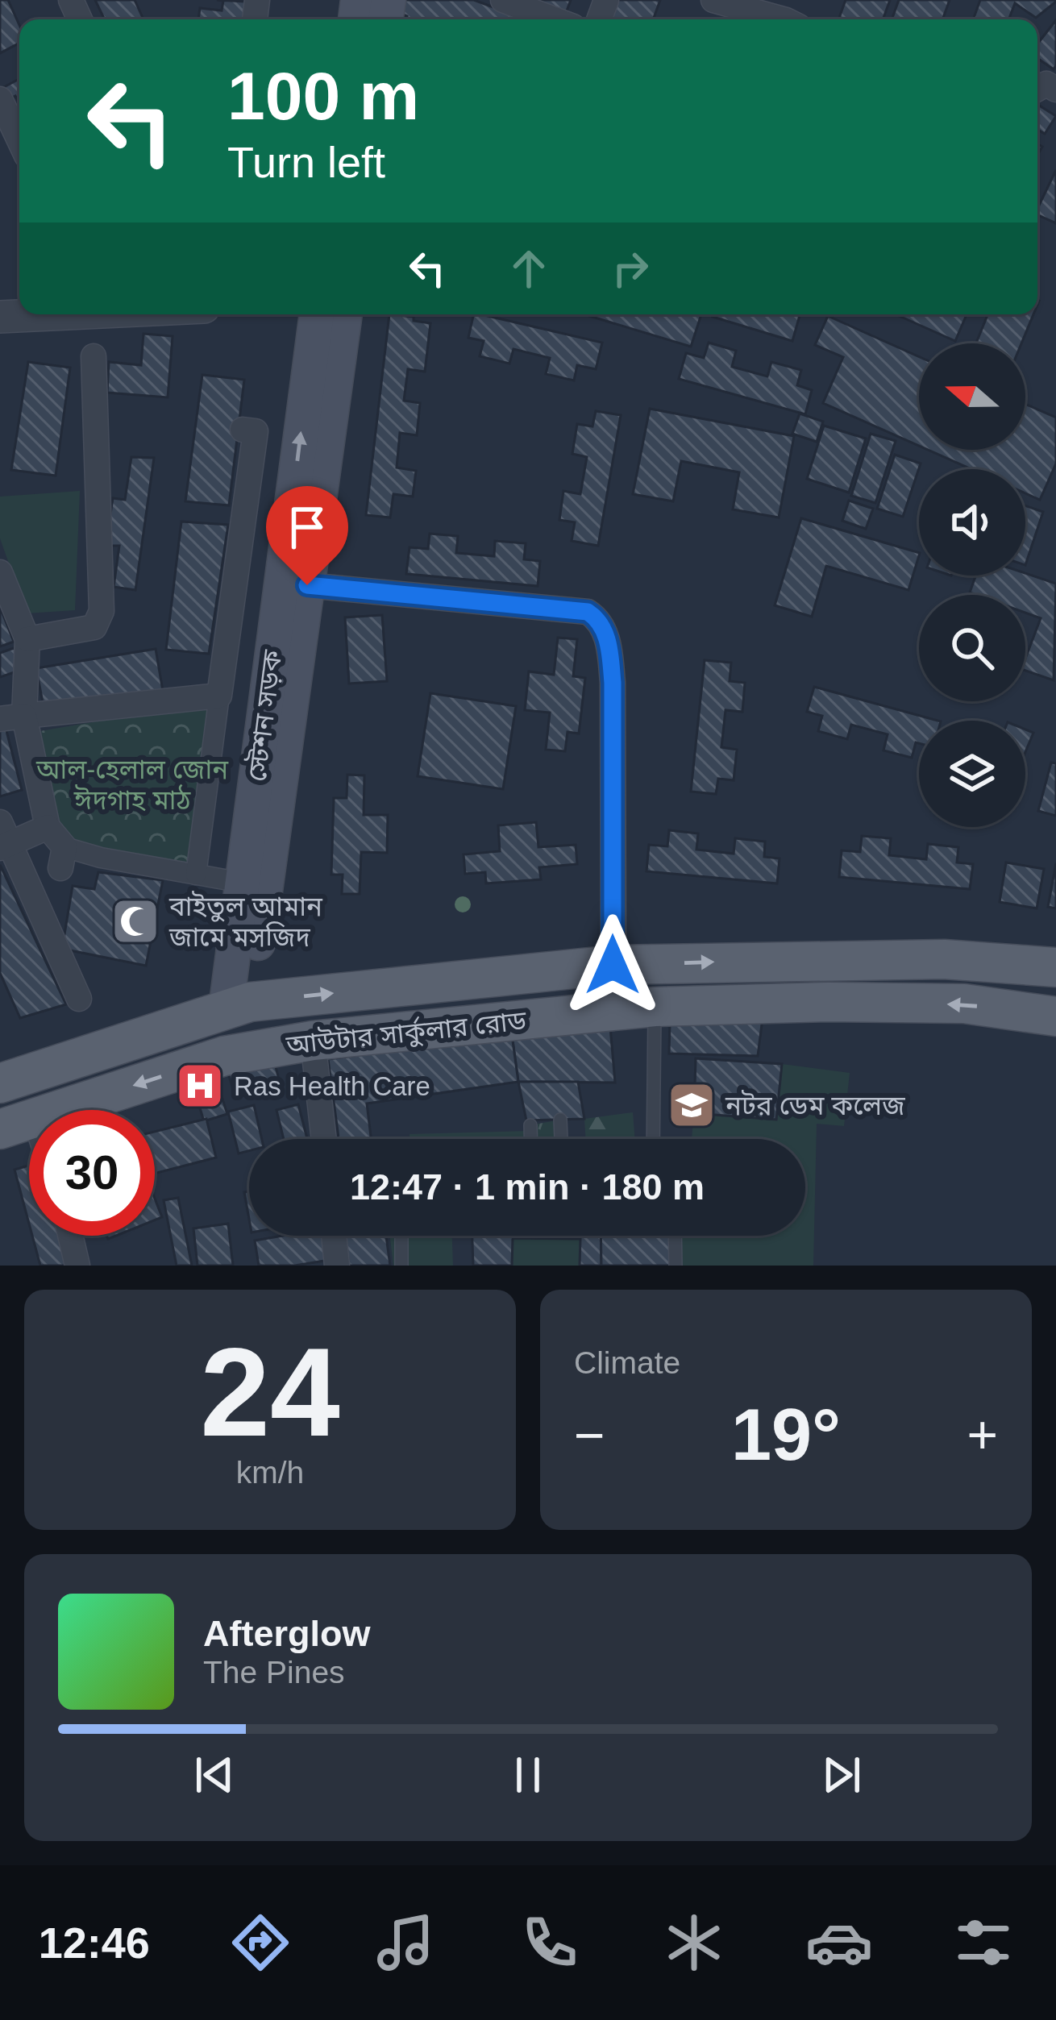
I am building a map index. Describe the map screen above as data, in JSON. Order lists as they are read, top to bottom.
{
  "streets": {
    "main road": ["স্টেশন সড়ক", "আউটার সার্কুলার রোড"]
  },
  "crossings": [
    ["স্টেশন সড়ক", "আউটার সার্কুলার রোড"]
  ],
  "parks": ["আল-হেলাল জোন ঈদগাহ মাঠ"],
  "places": {
    "mosque": ["বাইতুল আমান জামে মসজিদ"],
    "hospital": ["Ras Health Care"],
    "school or university": ["নটর ডেম কলেজ"]
  },
  "north": "left",
  "page": {
    "turn": ["100 m", "Turn left"],
    "limit": "30",
    "trip": "12:47 · 1 min · 180 m",
    "tile": [
      ["24", "km/h"],
      "Climate"
    ],
    "heat": ["−", "19°", "+"],
    "song": ["Afterglow", "The Pines"],
    "tabs": "12:46"
  }
}
